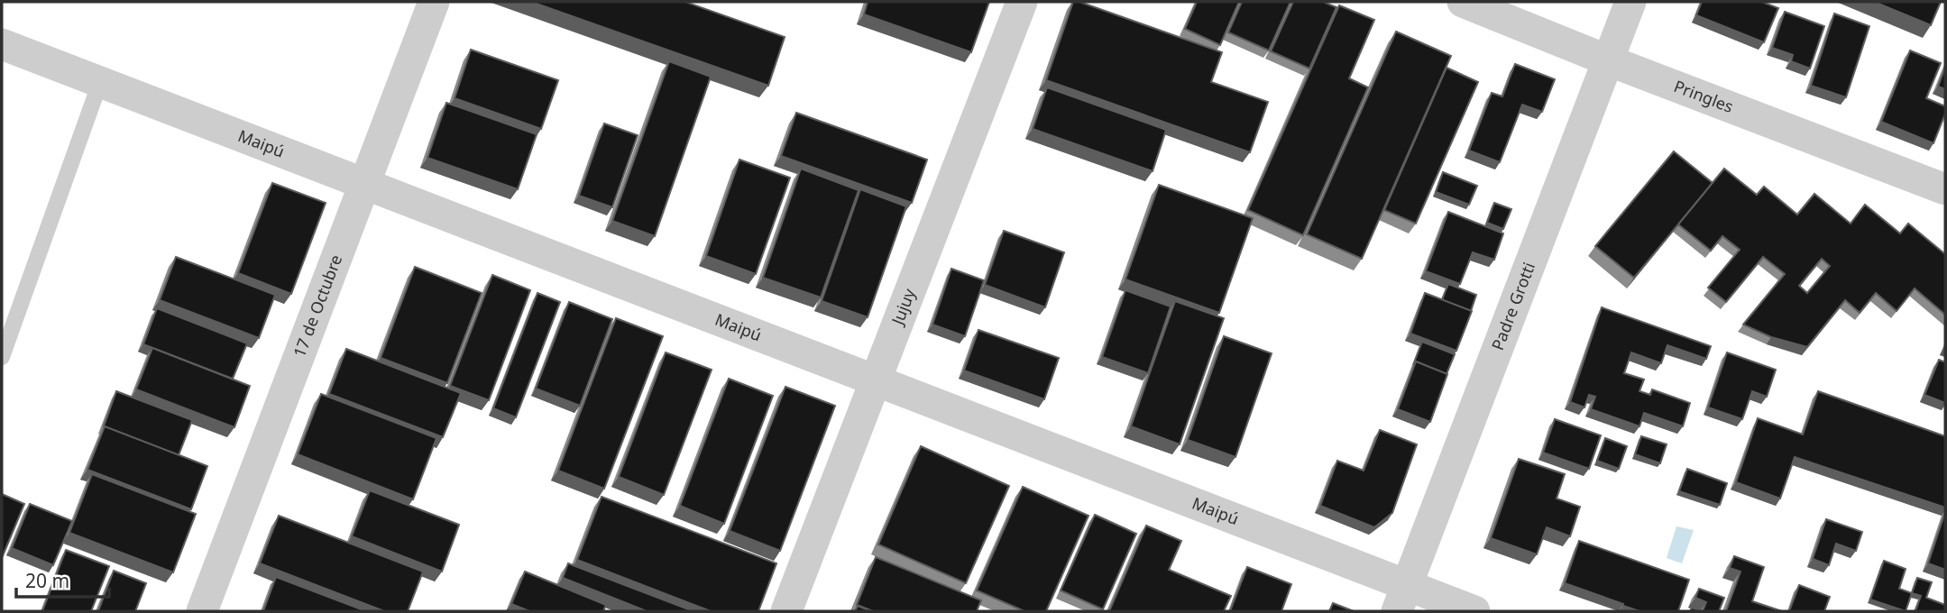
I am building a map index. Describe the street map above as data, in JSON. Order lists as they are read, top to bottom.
{
  "streets": {
    "street": [
      "Pringles",
      "Maipú",
      "17 de Octubre",
      "Jujuy",
      "Padre Grotti"
    ]
  },
  "crossings": [
    ["Pringles", "Padre Grotti"],
    ["Maipú", "17 de Octubre"],
    ["Maipú", "Jujuy"],
    ["Maipú", "Padre Grotti"]
  ],
  "scale_bar": "20 m"
}
